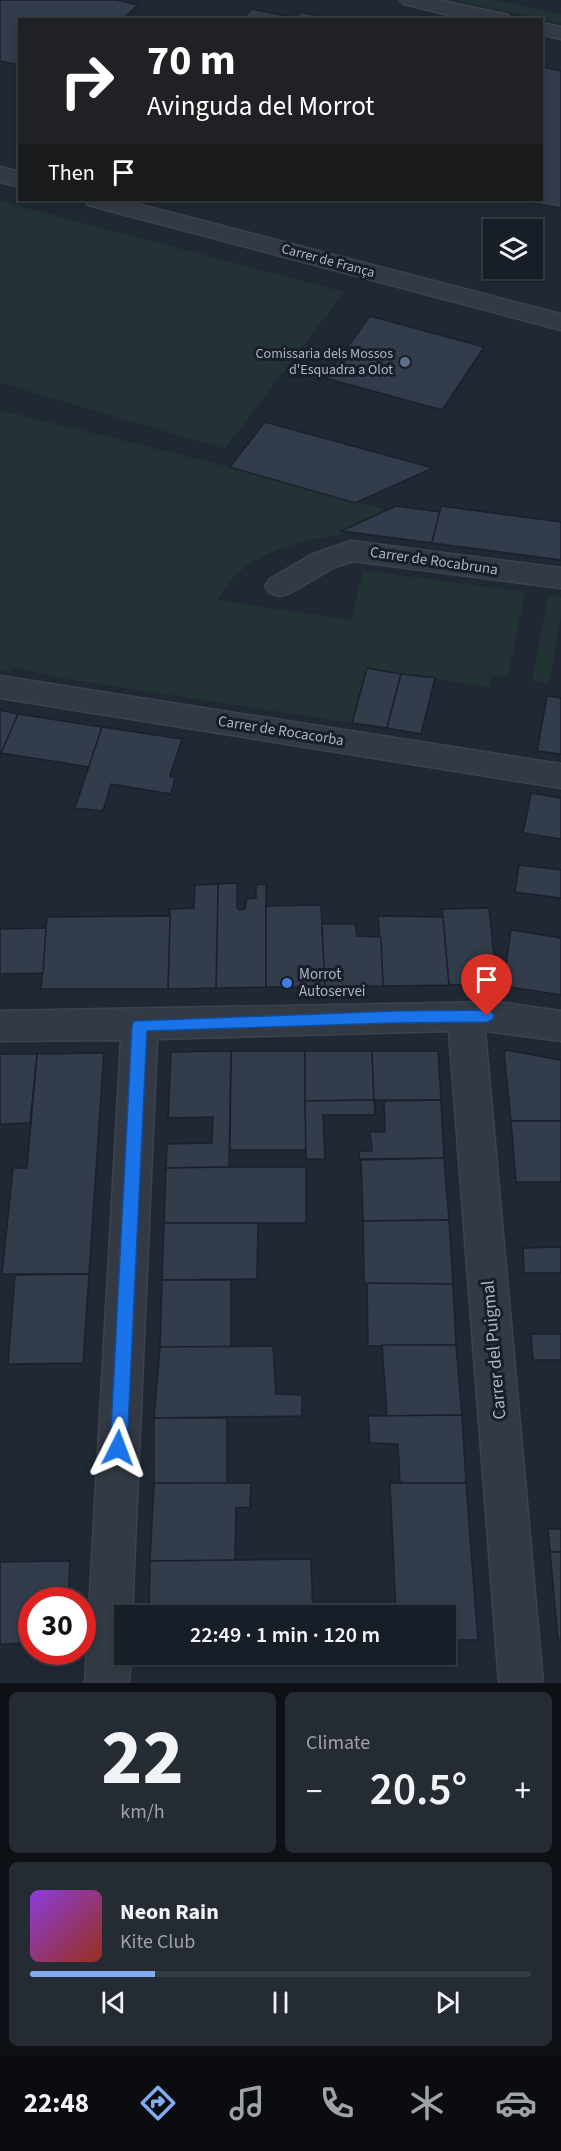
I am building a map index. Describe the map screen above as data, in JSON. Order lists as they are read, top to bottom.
{
  "streets": {
    "street": [
      "Carrer de França",
      "Carrer de Rocabruna",
      "Carrer de Rocacorba",
      "Carrer del Puigmal"
    ]
  },
  "places": ["Comissaria dels Mossos d'Esquadra a Olot", "Morrot Autoservei"],
  "page": {
    "turn": ["70 m", "Avinguda del Morrot"],
    "then": "Then",
    "limit": "30",
    "trip": "22:49 · 1 min · 120 m",
    "tile": [
      ["22", "km/h"],
      "Climate"
    ],
    "heat": ["−", "20.5°", "+"],
    "song": ["Neon Rain", "Kite Club"],
    "tabs": "22:48"
  }
}
